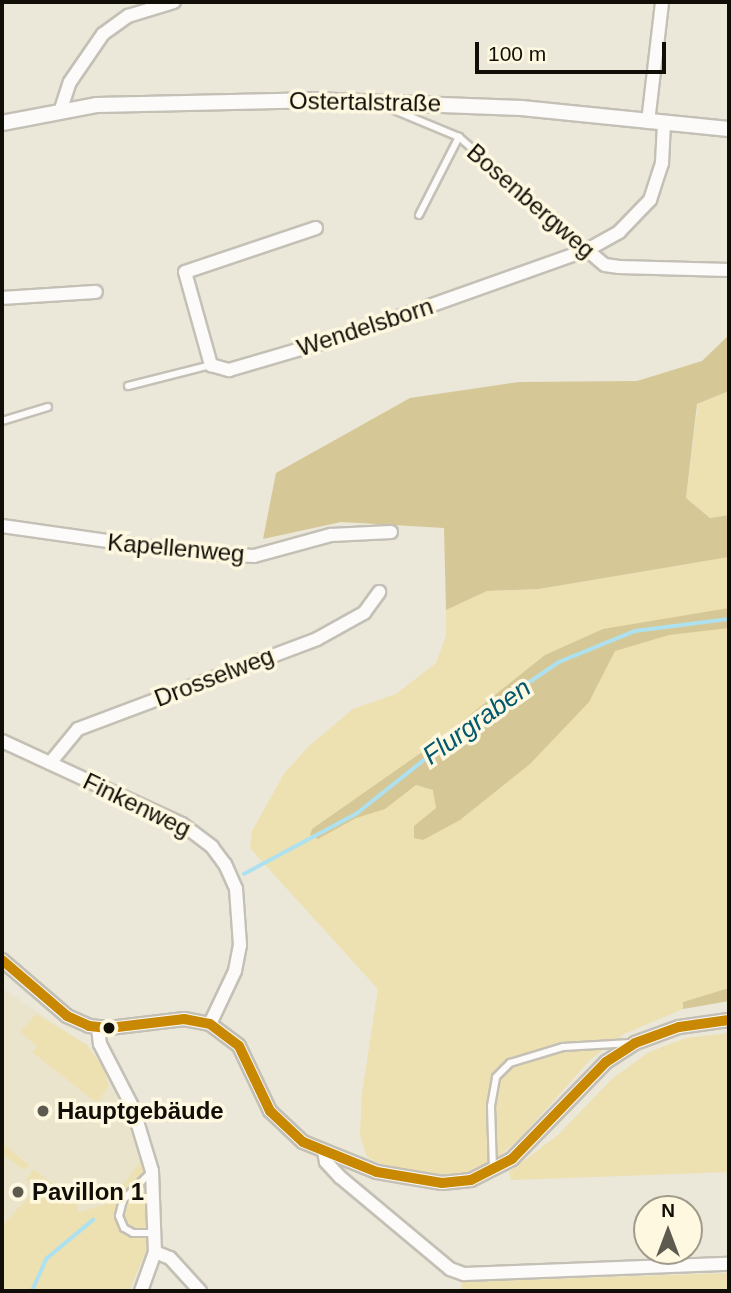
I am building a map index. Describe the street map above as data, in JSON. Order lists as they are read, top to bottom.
{
  "streets": {
    "street": [
      "Ostertalstraße",
      "Bosenbergweg",
      "Wendelsborn",
      "Kapellenweg",
      "Drosselweg",
      "Finkenweg"
    ]
  },
  "crossings": [
    ["Ostertalstraße", "Bosenbergweg"],
    ["Ostertalstraße", "Wendelsborn"],
    ["Bosenbergweg", "Wendelsborn"],
    ["Drosselweg", "Finkenweg"]
  ],
  "water": ["Flurgraben"],
  "places": ["Hauptgebäude", "Pavillon 1"],
  "scale_bar": "100 m",
  "north": "top"
}
